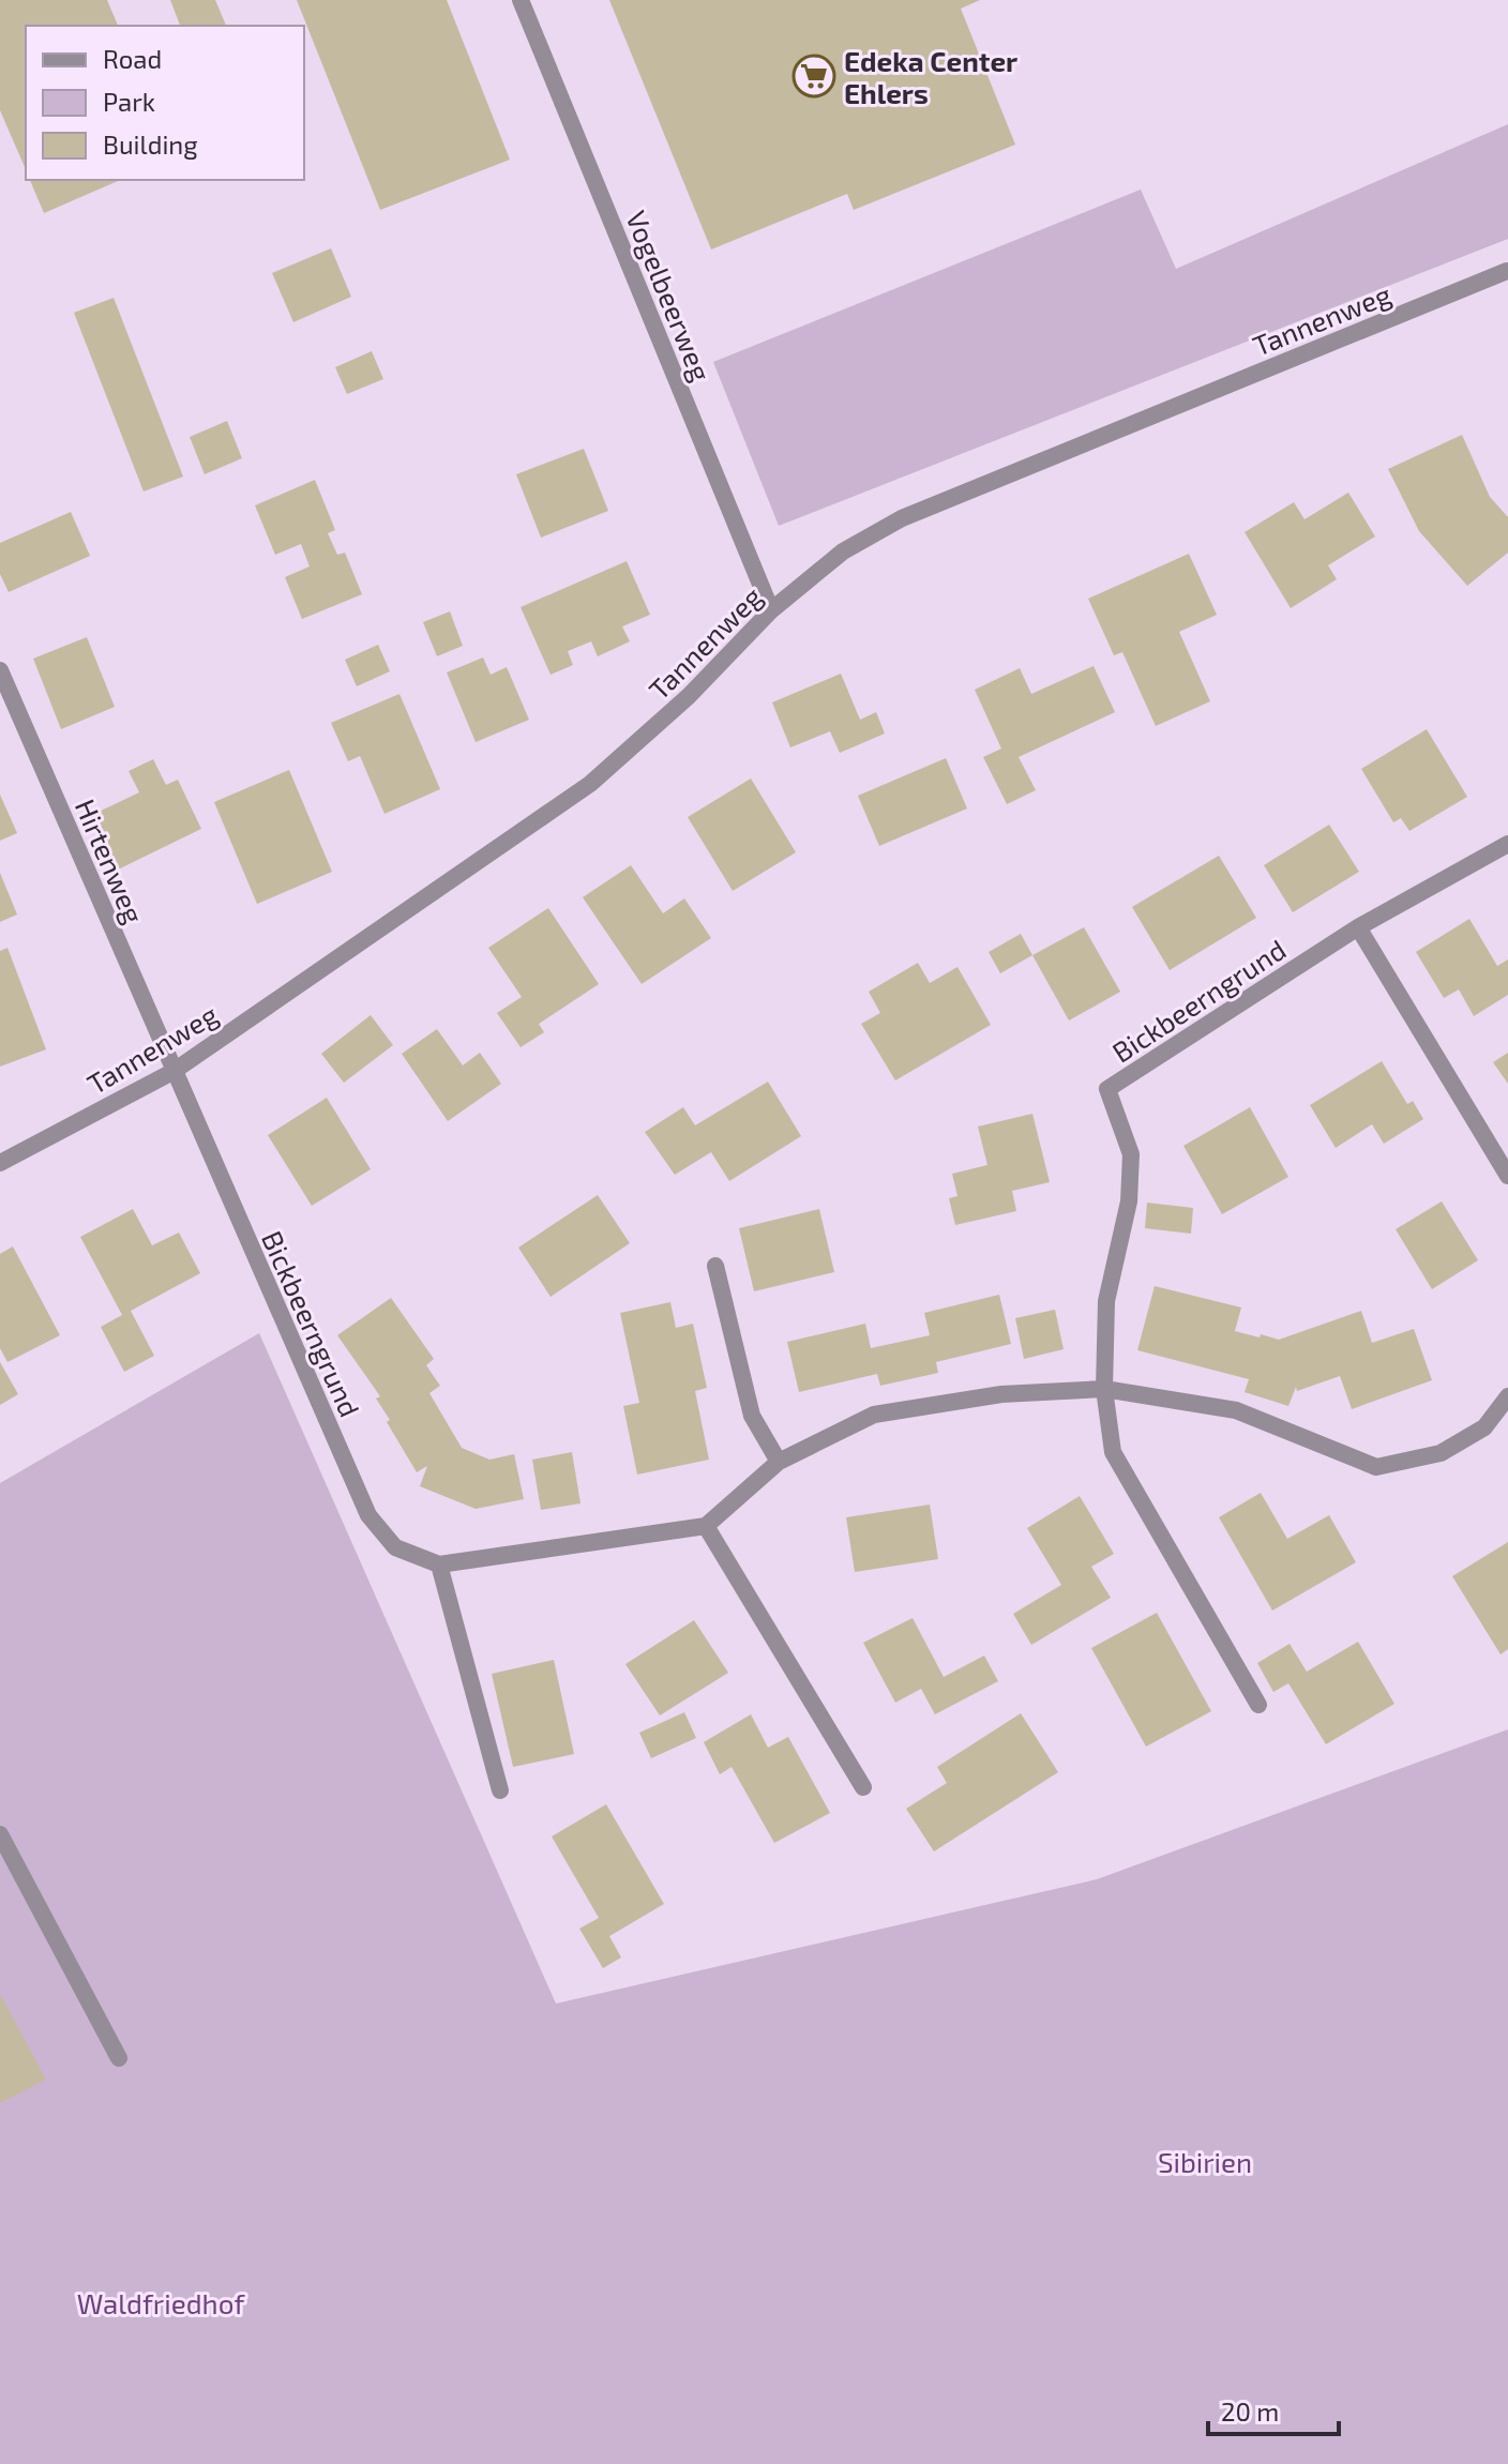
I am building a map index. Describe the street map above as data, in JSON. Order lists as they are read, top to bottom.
{
  "streets": {
    "street": [
      "Vogelbeerweg",
      "Tannenweg",
      "Hirtenweg",
      "Bickbeerngrund"
    ]
  },
  "crossings": [
    ["Vogelbeerweg", "Tannenweg"],
    ["Tannenweg", "Hirtenweg"],
    ["Tannenweg", "Bickbeerngrund"],
    ["Hirtenweg", "Bickbeerngrund"]
  ],
  "parks": ["Sibirien", "Waldfriedhof"],
  "places": {
    "supermarket": ["Edeka Center Ehlers"]
  },
  "legend": ["Road", "Park", "Building"],
  "scale_bar": "20 m"
}
